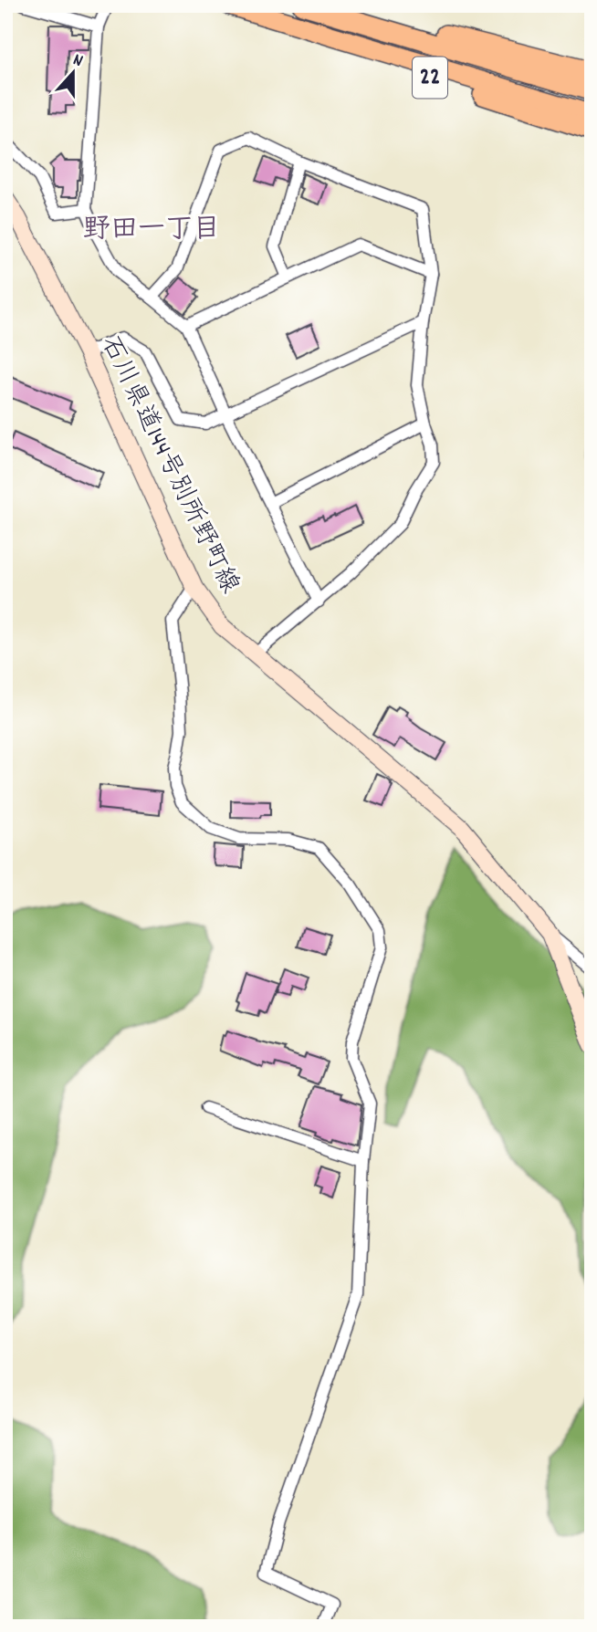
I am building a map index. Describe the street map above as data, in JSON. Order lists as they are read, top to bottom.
{
  "streets": {
    "main road": ["22", "石川県道144号別所野町線"]
  },
  "districts": ["野田一丁目"],
  "north": "top"
}
